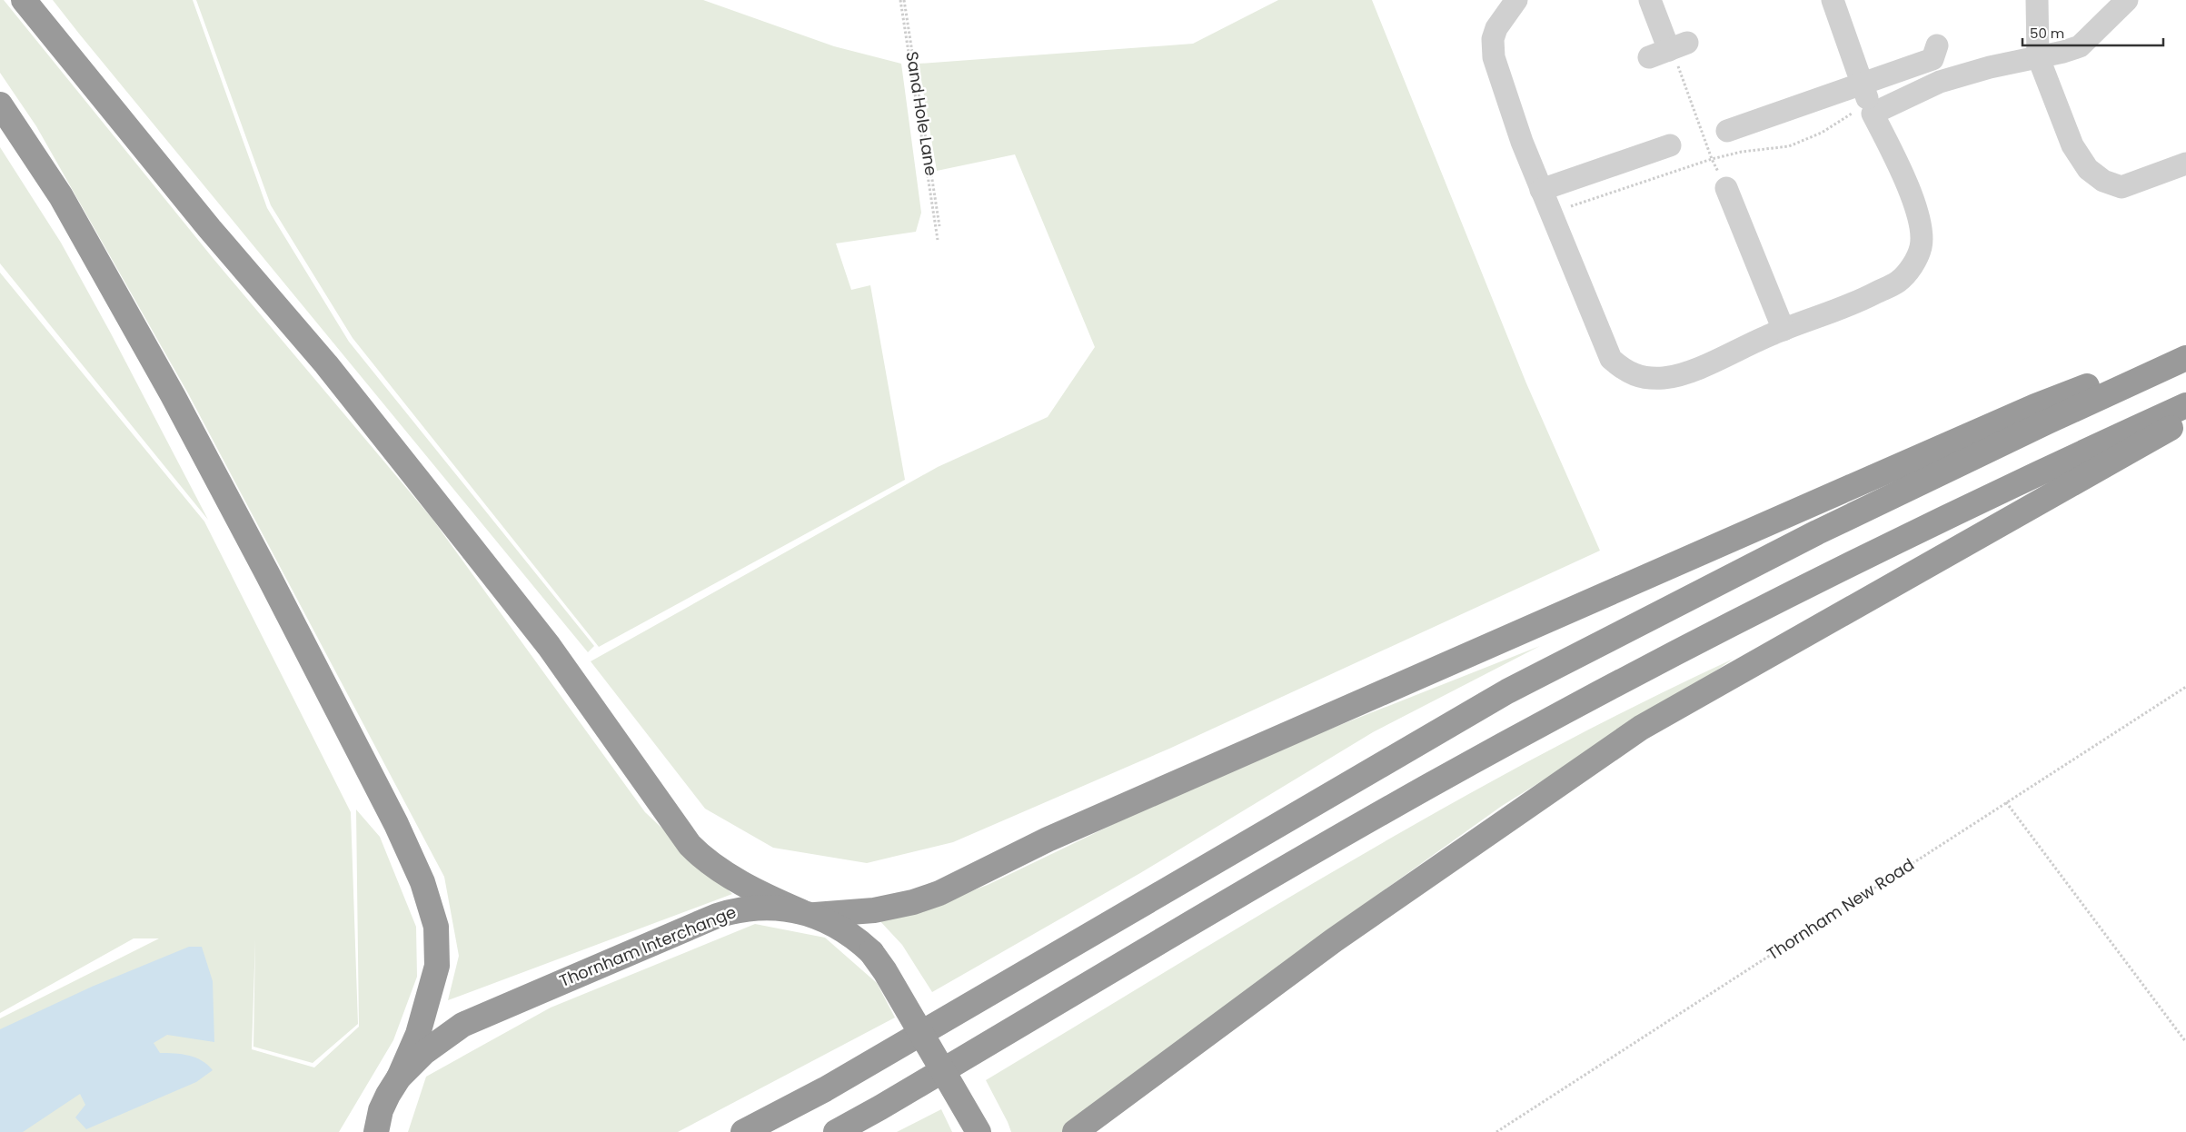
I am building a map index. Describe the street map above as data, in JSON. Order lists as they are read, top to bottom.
{
  "streets": {
    "highway": ["Thornham Interchange"],
    "path": ["Sand Hole Lane", "Thornham New Road"]
  },
  "scale_bar": "50 m"
}
